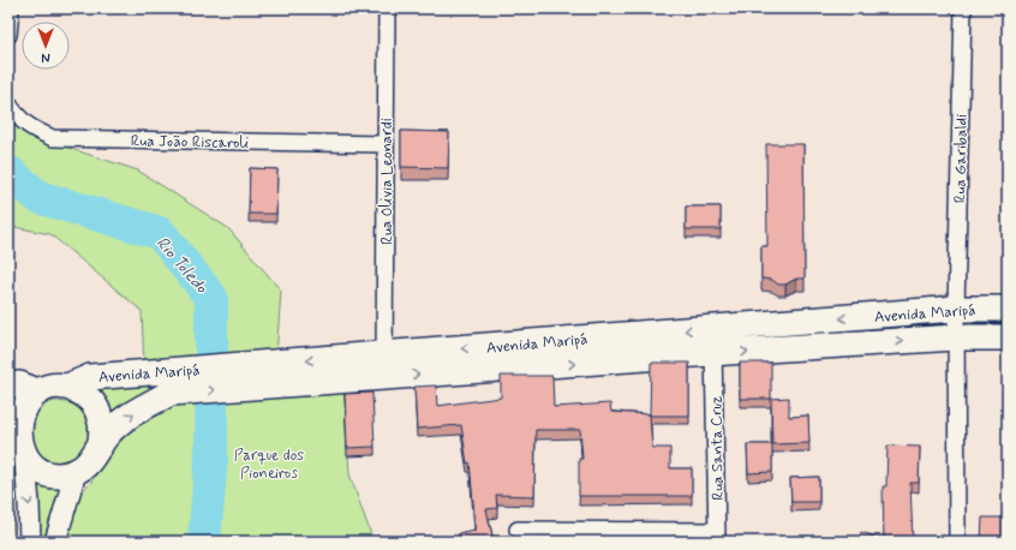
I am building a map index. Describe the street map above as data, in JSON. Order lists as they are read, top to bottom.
{
  "streets": {
    "main road": ["Avenida Maripá"],
    "street": [
      "Rua João Riscaroli",
      "Rua Garibaldi",
      "Rua Olivia Leonardi",
      "Rua Santa Cruz"
    ]
  },
  "crossings": [
    ["Rua João Riscaroli", "Rua Olivia Leonardi"],
    ["Rua Garibaldi", "Avenida Maripá"],
    ["Rua Olivia Leonardi", "Avenida Maripá"],
    ["Avenida Maripá", "Rua Santa Cruz"]
  ],
  "water": ["Rio Toledo"],
  "parks": ["Parque dos Pioneiros"],
  "north": "bottom"
}
